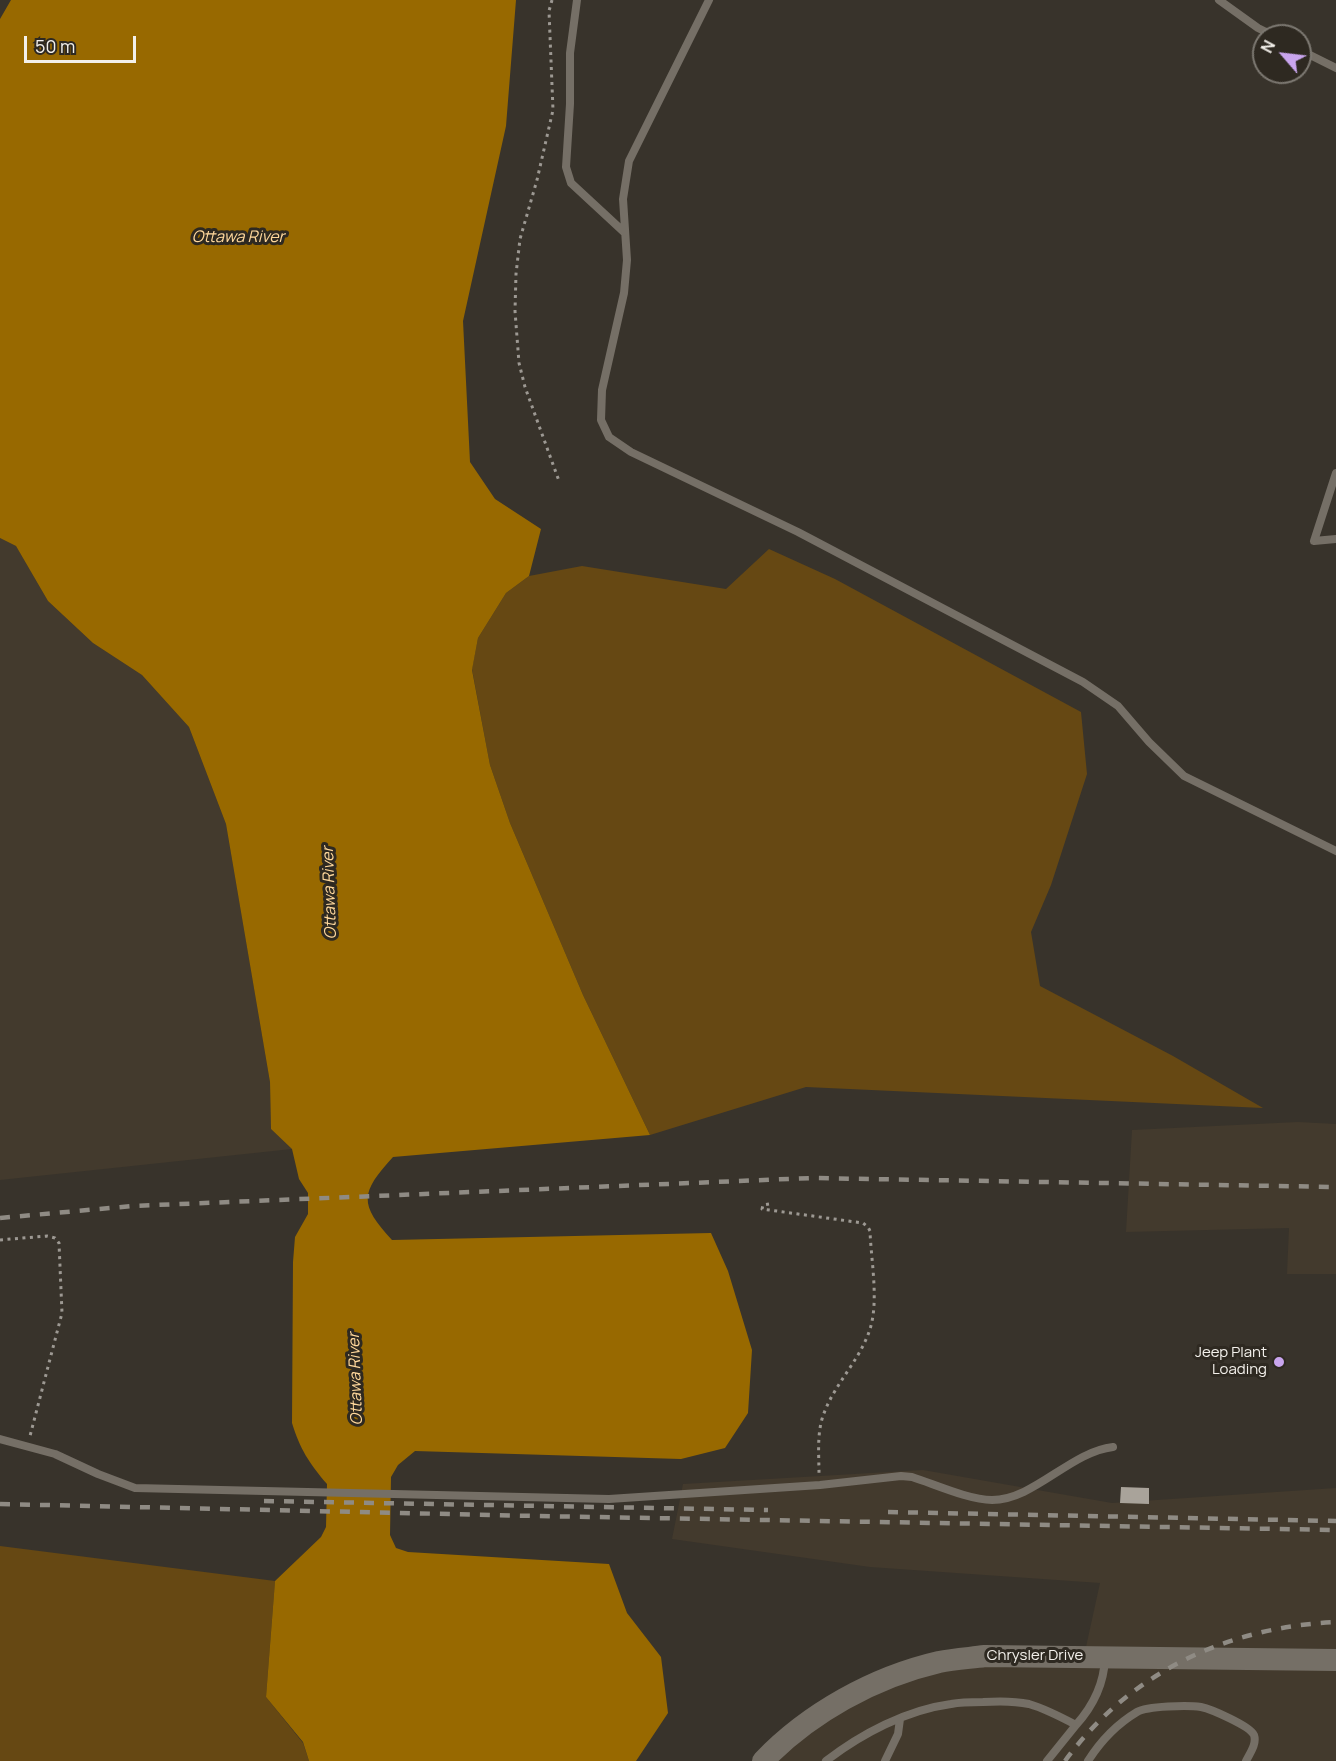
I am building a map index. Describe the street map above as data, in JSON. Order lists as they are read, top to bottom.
{
  "streets": {
    "street": ["Chrysler Drive"]
  },
  "water": ["Ottawa River"],
  "places": ["Jeep Plant Loading"],
  "scale_bar": "50 m",
  "north": "top left"
}
